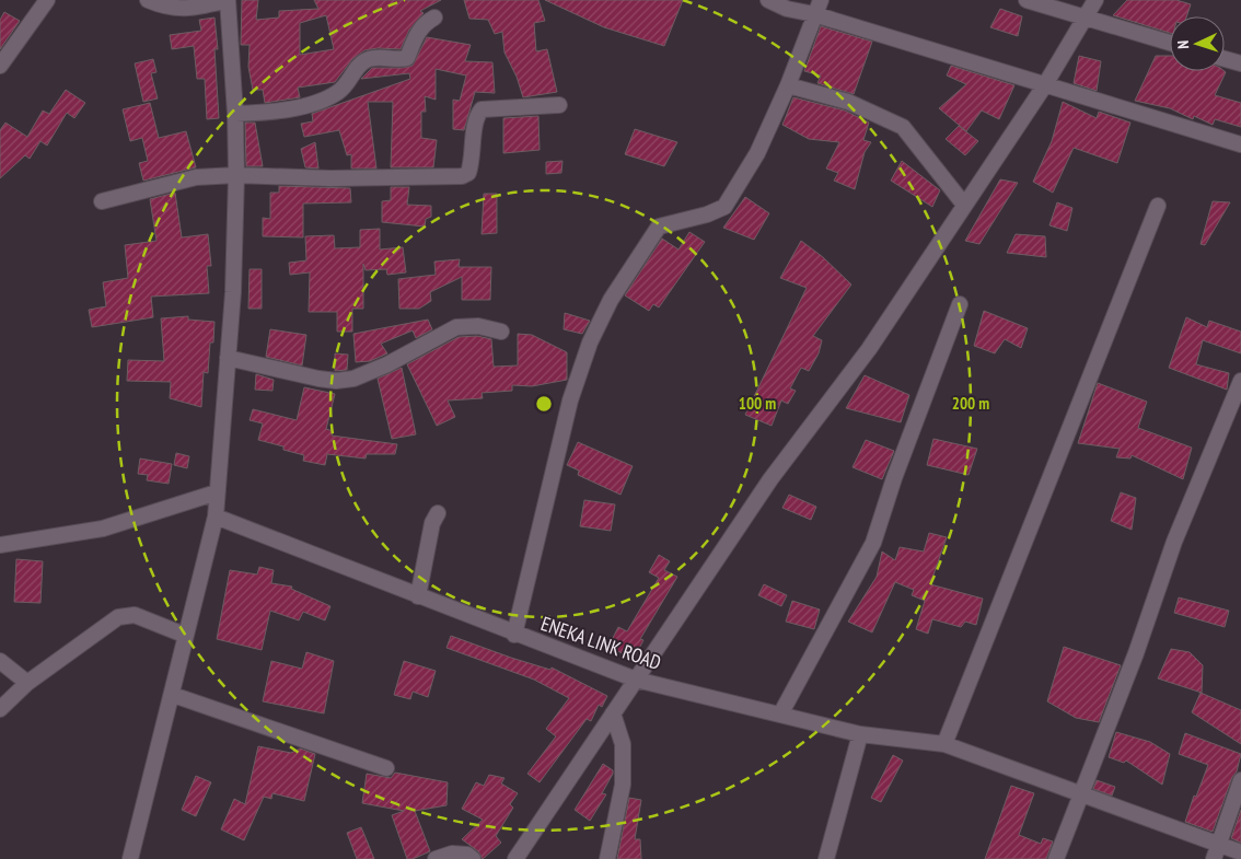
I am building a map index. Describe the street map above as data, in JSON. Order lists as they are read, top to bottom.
{
  "streets": {
    "street": ["ENEKA LINK ROAD"]
  },
  "north": "left",
  "rings": ["100 m", "200 m"]
}
